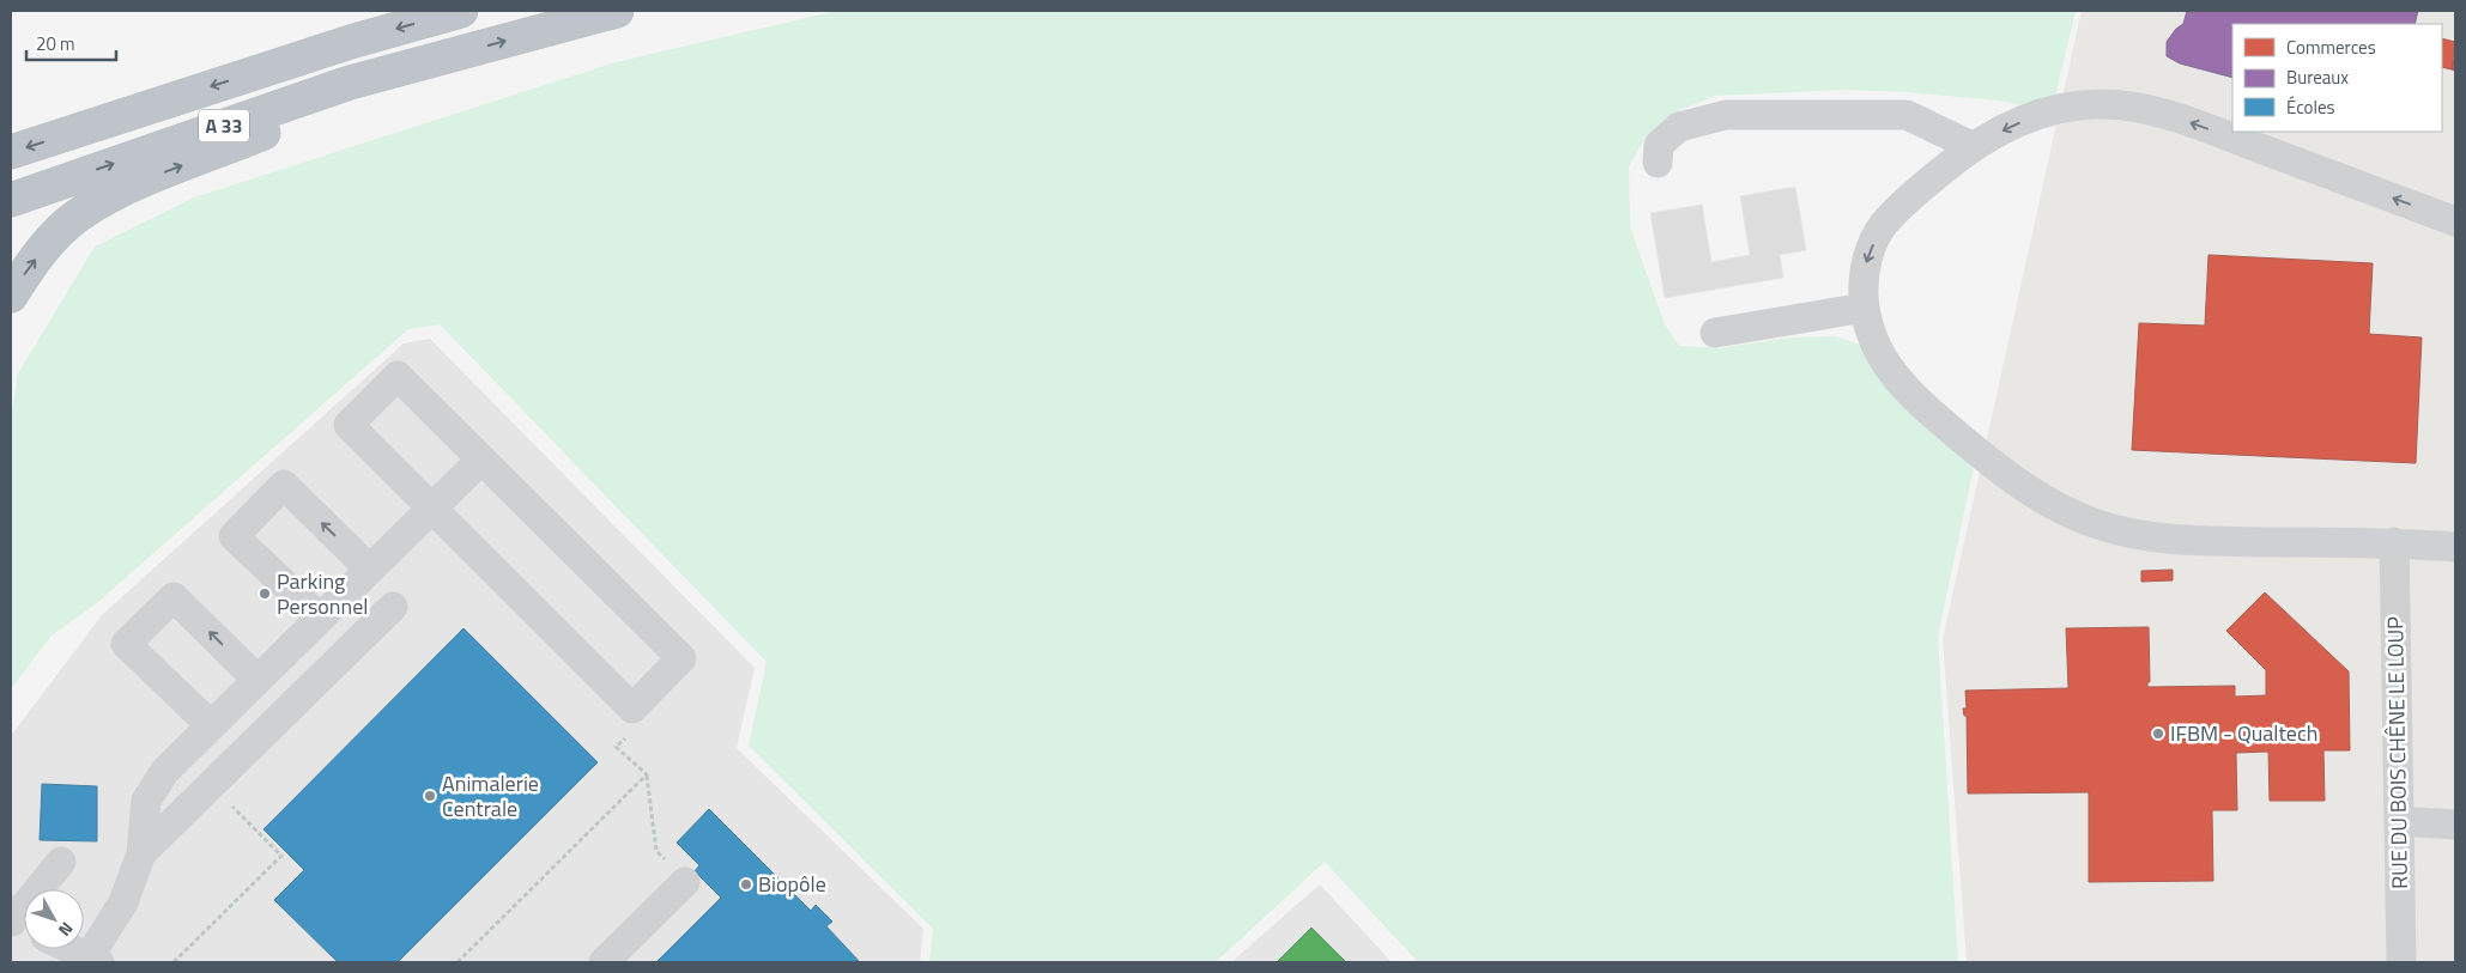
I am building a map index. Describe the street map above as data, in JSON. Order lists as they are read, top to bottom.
{
  "streets": {
    "highway": ["A 33"],
    "street": ["RUE DU BOIS CHÊNE LE LOUP"]
  },
  "places": [
    "Parking Personnel",
    "IFBM - Qualtech",
    "Animalerie Centrale",
    "Biopôle"
  ],
  "legend": ["Commerces", "Bureaux", "Écoles"],
  "scale_bar": "20 m",
  "north": "bottom right"
}
